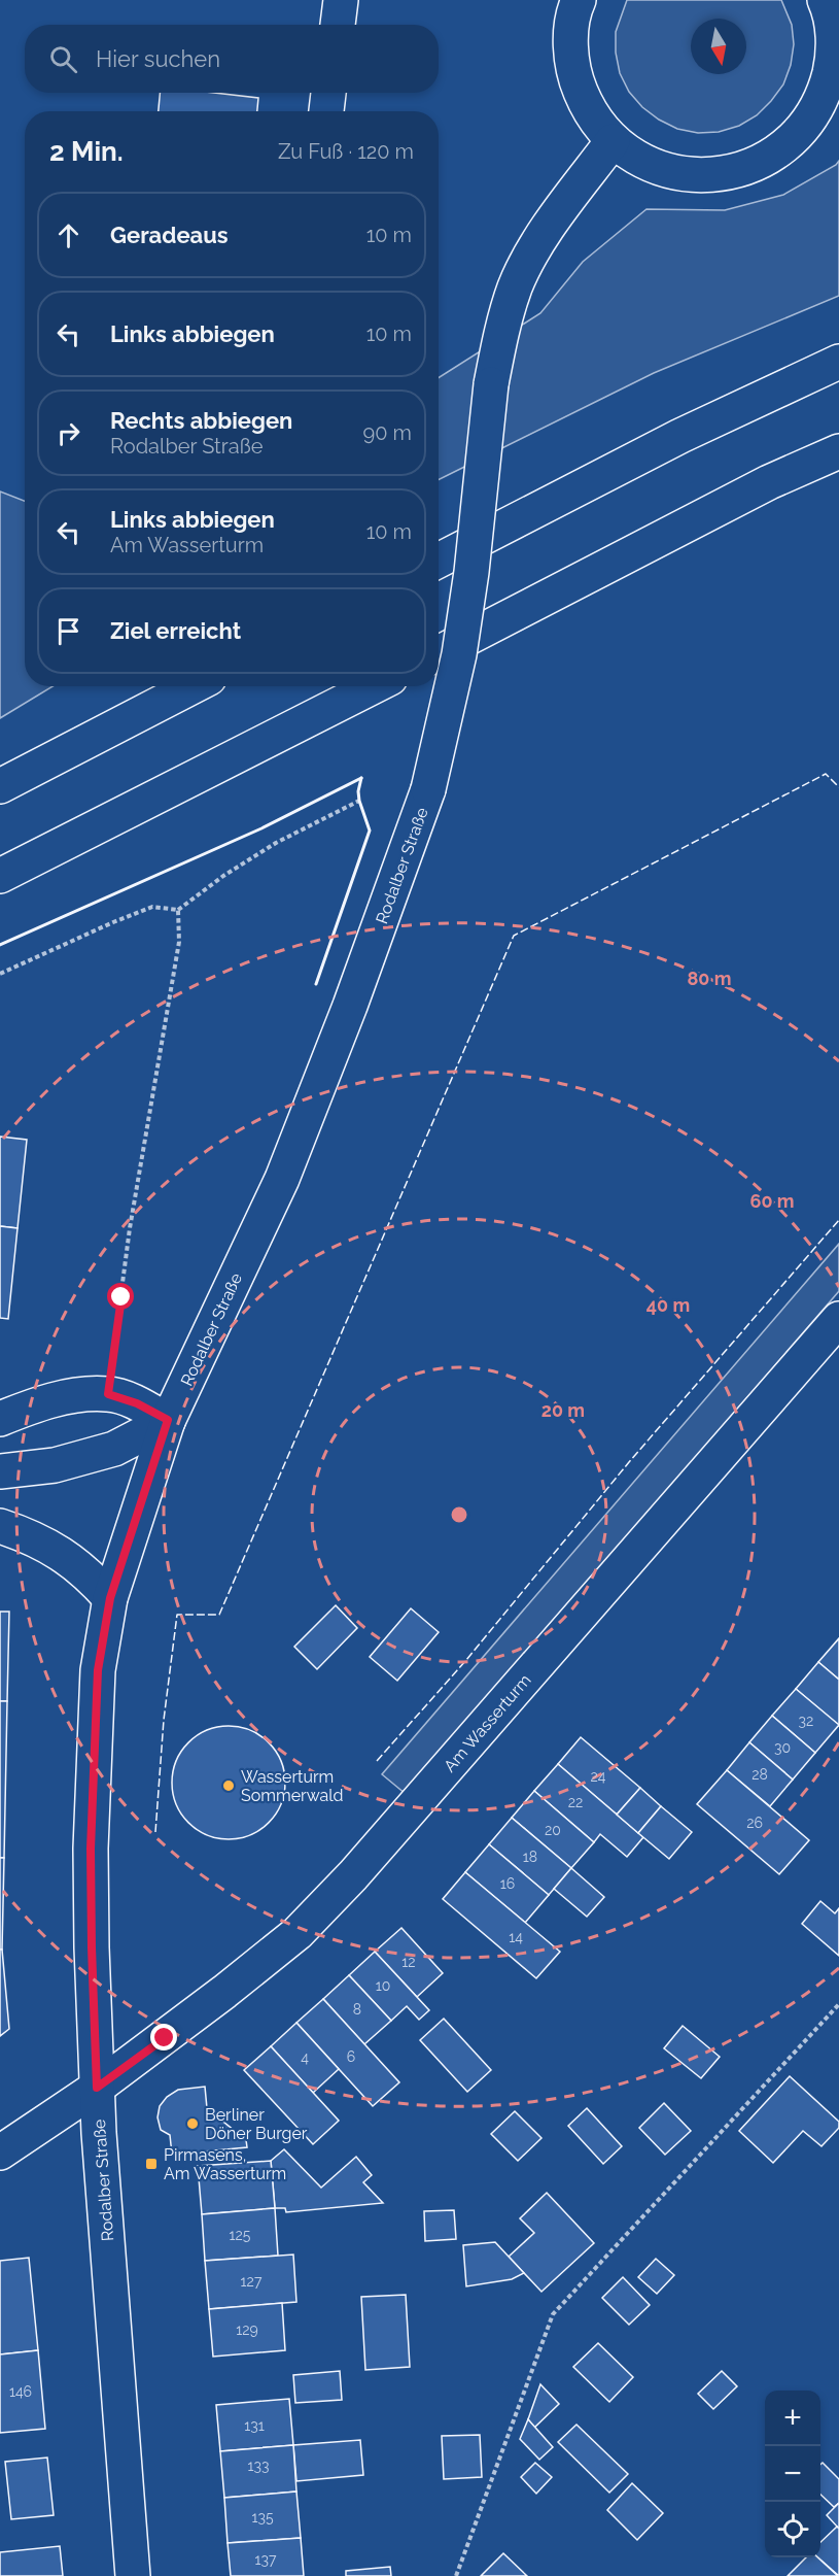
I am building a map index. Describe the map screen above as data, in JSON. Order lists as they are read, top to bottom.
{
  "streets": {
    "main road": ["Rodalber Straße", "Am Wasserturm"]
  },
  "crossings": [
    ["Rodalber Straße", "Am Wasserturm"]
  ],
  "places": {
    "other": ["Wasserturm Sommerwald", "Berliner Döner Burger"],
    "transit": ["Pirmasens, Am Wasserturm"]
  },
  "house_numbers": [
    "32",
    "30",
    "28",
    "24",
    "22",
    "26",
    "20",
    "18",
    "16",
    "14",
    "12",
    "10",
    "8",
    "6",
    "4",
    "125",
    "127",
    "129",
    "146",
    "131",
    "133",
    "135",
    "137"
  ],
  "north": "bottom",
  "page": {
    "search": "Hier suchen",
    "heading": ["2 Min.", "Zu Fuß · 120 m"],
    "list": [
      ["Geradeaus", "10 m"],
      ["Links abbiegen", "10 m"],
      ["Rechts abbiegen", "Rodalber Straße", "90 m"],
      ["Links abbiegen", "Am Wasserturm", "10 m"],
      "Ziel erreicht"
    ],
    "map_buttons": ["+", "−"]
  },
  "rings": [
    "80 m",
    "60 m",
    "40 m",
    "20 m"
  ]
}
